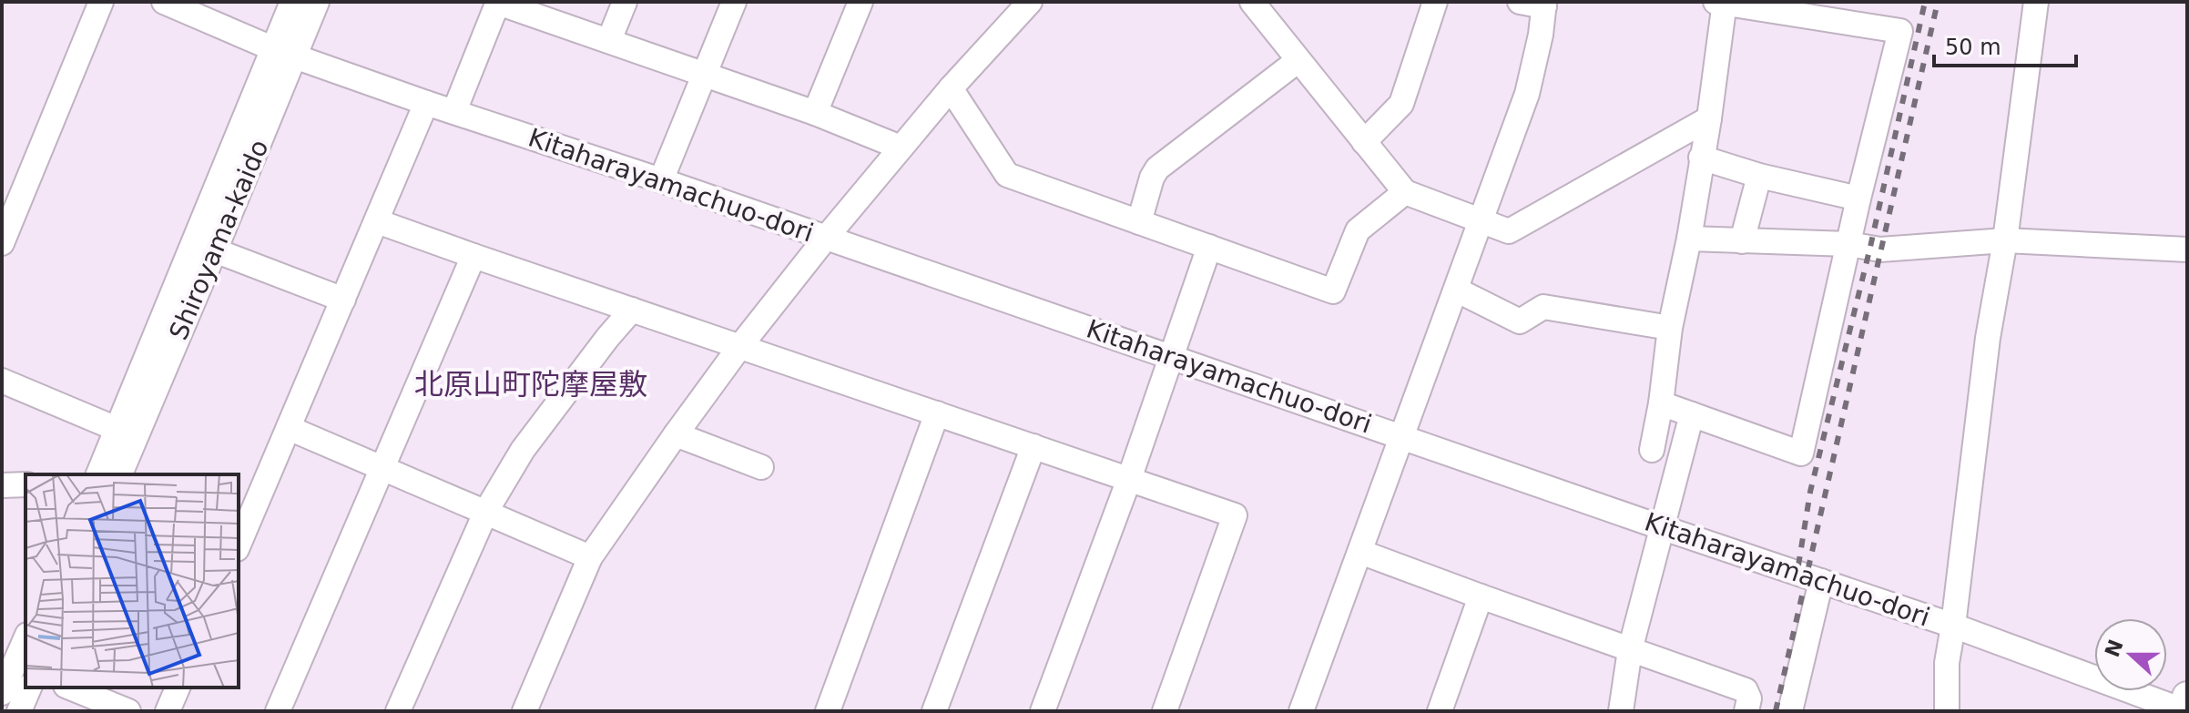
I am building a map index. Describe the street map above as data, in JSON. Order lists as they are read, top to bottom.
{
  "streets": {
    "street": ["Kitaharayamachuo-dori", "Shiroyama-kaido"]
  },
  "crossings": [
    ["Kitaharayamachuo-dori", "Shiroyama-kaido"]
  ],
  "districts": ["北原山町陀摩屋敷"],
  "scale_bar": "50 m",
  "north": "left"
}
